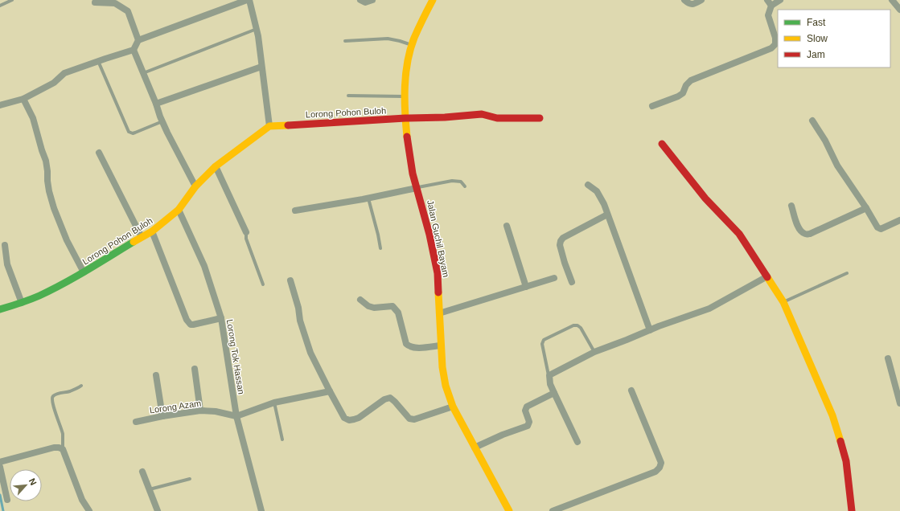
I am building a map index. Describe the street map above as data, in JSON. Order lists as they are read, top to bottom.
{
  "streets": {
    "street": [
      "Lorong Pohon Buloh",
      "Jalan Guchil Bayam",
      "Lorong Tok Hassan",
      "Lorong Azam"
    ]
  },
  "crossings": [
    ["Lorong Pohon Buloh", "Jalan Guchil Bayam"],
    ["Lorong Pohon Buloh", "Lorong Tok Hassan"],
    ["Lorong Tok Hassan", "Lorong Azam"]
  ],
  "legend": ["Fast", "Slow", "Jam"],
  "north": "top right"
}
